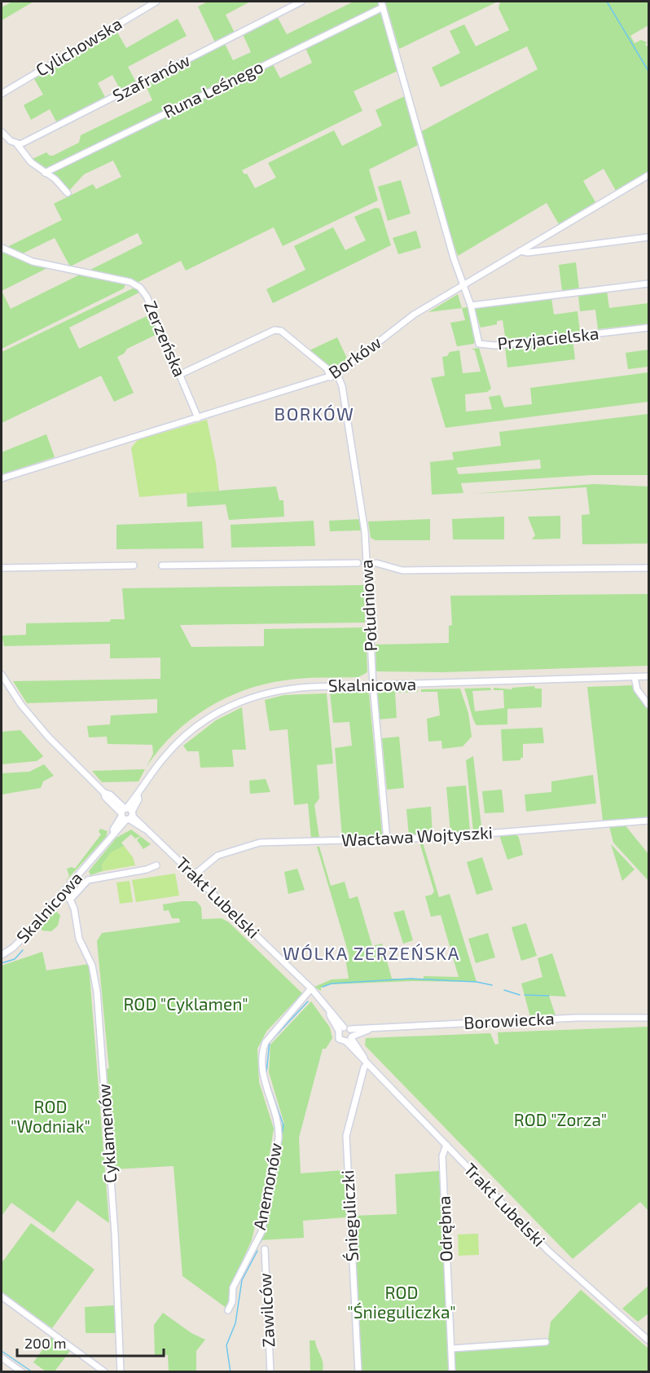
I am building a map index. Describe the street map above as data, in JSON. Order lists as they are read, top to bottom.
{
  "streets": {
    "street": [
      "Cylichowska",
      "Szafranów",
      "Runa Leśnego",
      "Zerzeńska",
      "Przyjacielska",
      "Borków",
      "Południowa",
      "Skalnicowa",
      "Wacława Wojtyszki",
      "Trakt Lubelski",
      "Borowiecka",
      "Cyklamenów",
      "Anemonów",
      "Śnieguliczki",
      "Odrębna",
      "Zawilców"
    ]
  },
  "crossings": [
    ["Runa Leśnego", "Przyjacielska"],
    ["Zerzeńska", "Borków"],
    ["Przyjacielska", "Borków"],
    ["Borków", "Południowa"],
    ["Południowa", "Skalnicowa"],
    ["Południowa", "Wacława Wojtyszki"],
    ["Skalnicowa", "Trakt Lubelski"],
    ["Wacława Wojtyszki", "Trakt Lubelski"],
    ["Trakt Lubelski", "Borowiecka"],
    ["Trakt Lubelski", "Anemonów"],
    ["Trakt Lubelski", "Śnieguliczki"],
    ["Trakt Lubelski", "Odrębna"]
  ],
  "districts": ["BORKÓW", "WÓLKA ZERZEŃSKA"],
  "parks": [
    "ROD \"Cyklamen\"",
    "ROD \"Wodniak\"",
    "ROD \"Zorza\"",
    "ROD \"Śnieguliczka\""
  ],
  "scale_bar": "200 m"
}
